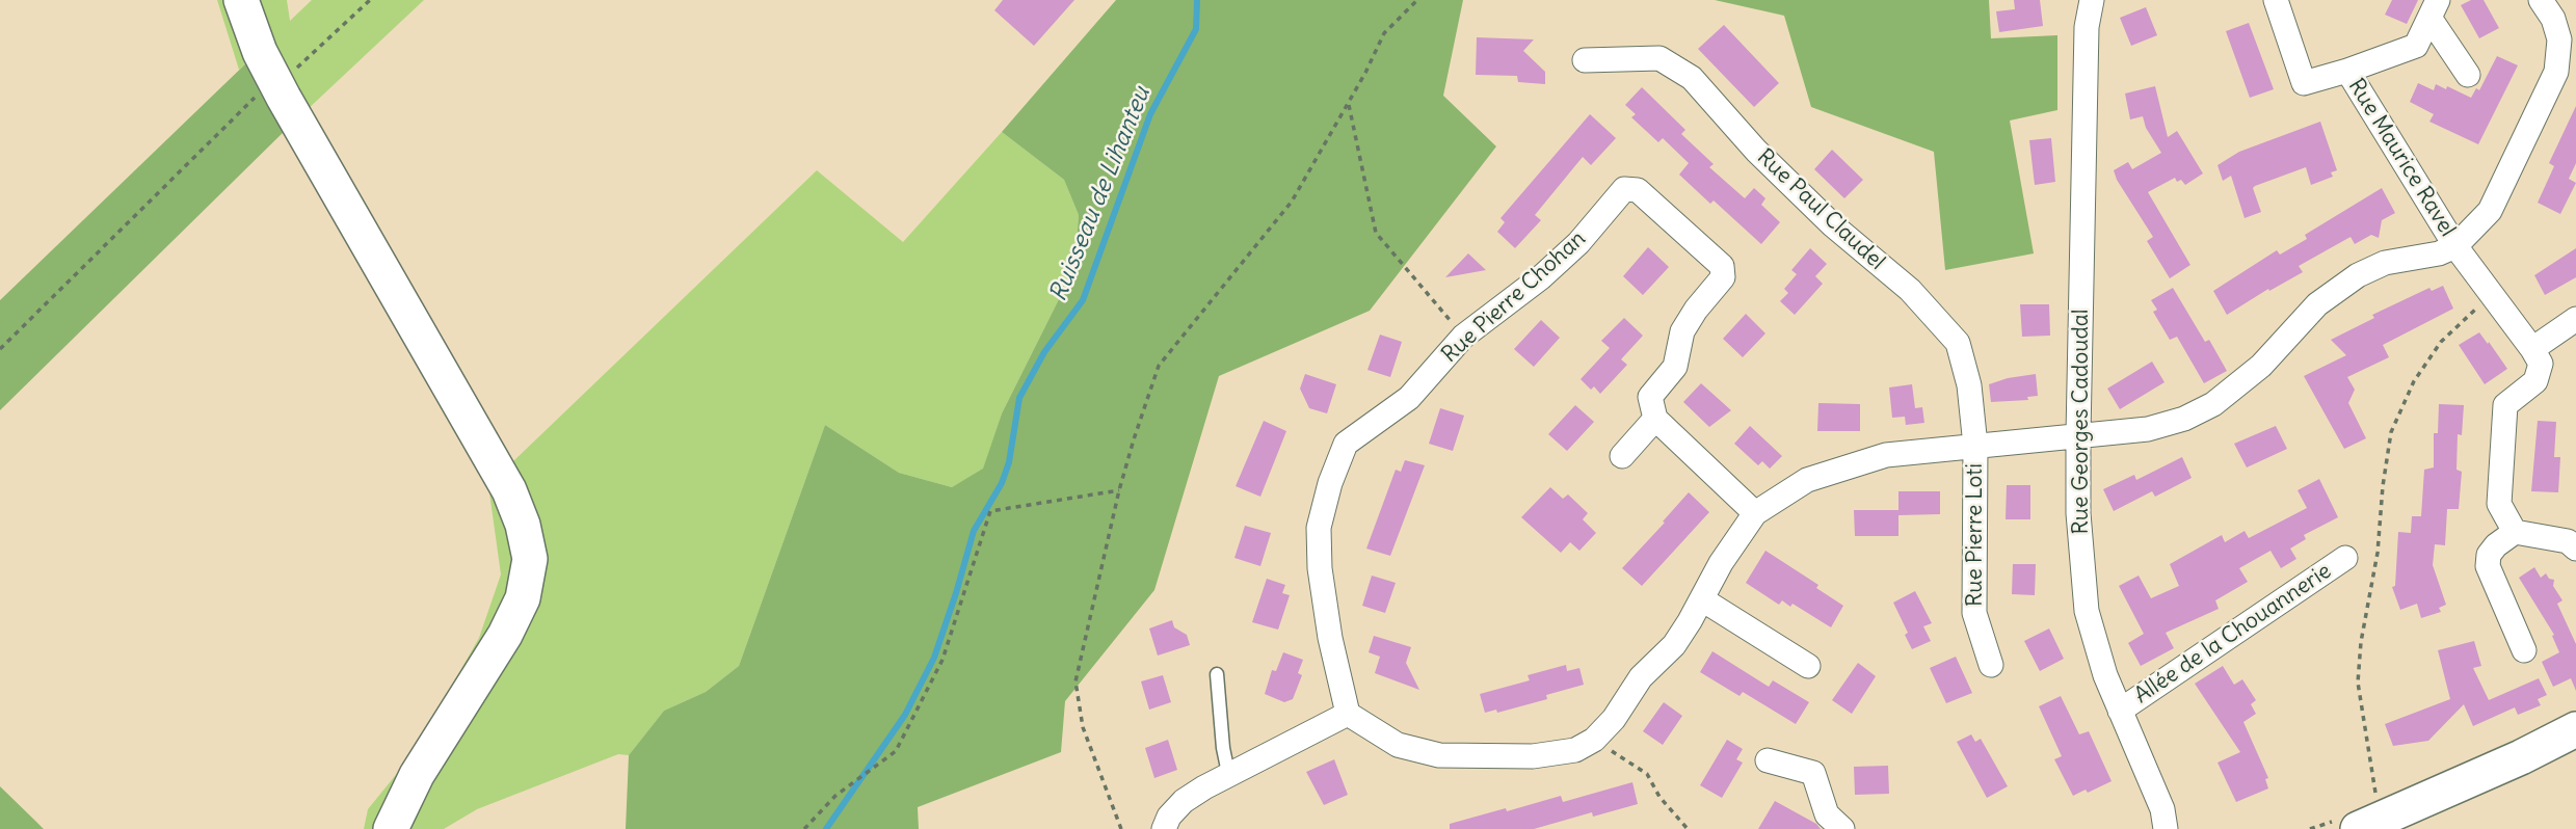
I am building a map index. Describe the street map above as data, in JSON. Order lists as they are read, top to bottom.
{
  "streets": {
    "street": [
      "Rue Maurice Ravel",
      "Rue Paul Claudel",
      "Rue Pierre Chohan",
      "Rue Georges Cadoudal",
      "Rue Pierre Loti",
      "Allée de la Chouannerie"
    ]
  },
  "crossings": [
    ["Rue Paul Claudel", "Rue Pierre Loti"],
    ["Rue Georges Cadoudal", "Allée de la Chouannerie"]
  ],
  "water": ["Ruisseau de Lihanteu"]
}
